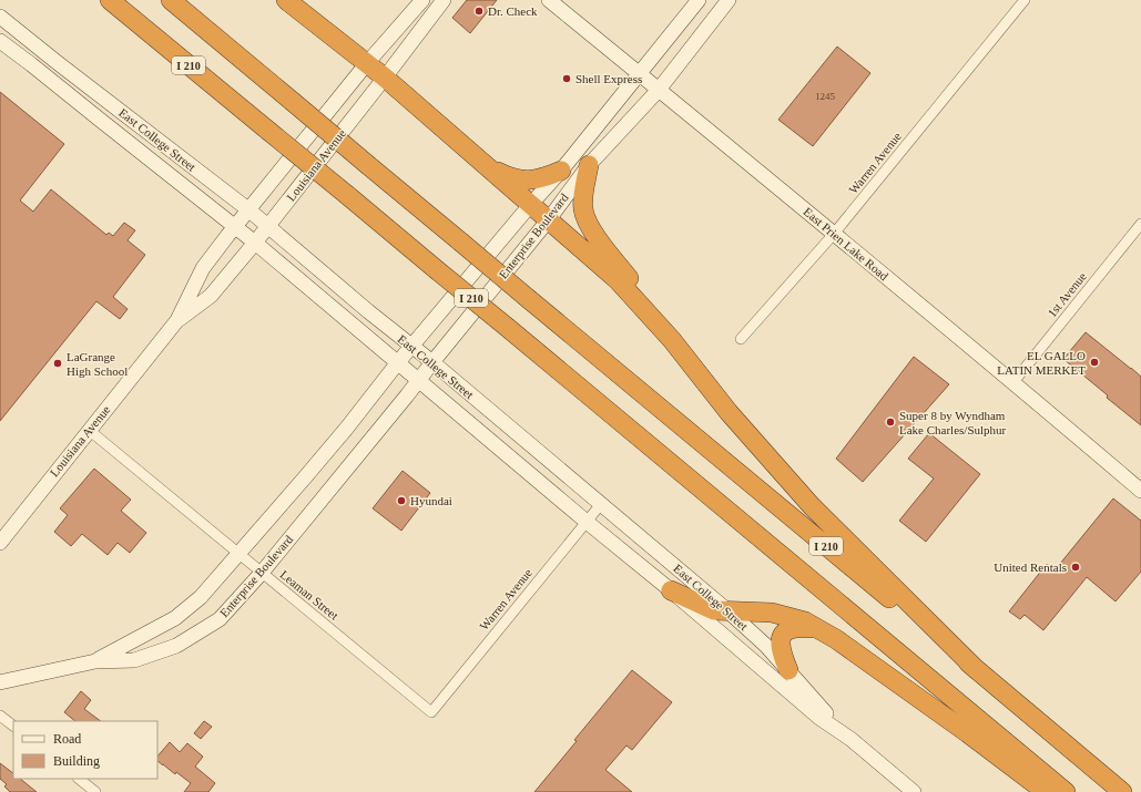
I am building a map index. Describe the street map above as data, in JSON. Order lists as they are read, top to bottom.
{
  "streets": {
    "highway": ["I 210"],
    "main road": [
      "East College Street",
      "Louisiana Avenue",
      "Enterprise Boulevard",
      "East Prien Lake Road"
    ],
    "street": ["Warren Avenue", "1st Avenue", "Leaman Street"]
  },
  "crossings": [
    ["East College Street", "Warren Avenue"],
    ["East College Street", "Louisiana Avenue"],
    ["East College Street", "Enterprise Boulevard"],
    ["Warren Avenue", "East Prien Lake Road"],
    ["Warren Avenue", "Leaman Street"],
    ["Louisiana Avenue", "Leaman Street"],
    ["Enterprise Boulevard", "East Prien Lake Road"],
    ["Enterprise Boulevard", "Leaman Street"],
    ["East Prien Lake Road", "1st Avenue"]
  ],
  "places": [
    "Dr. Check",
    "Shell Express",
    "EL GALLO LATIN MERKET",
    "LaGrange High School",
    "Super 8 by Wyndham Lake Charles/Sulphur",
    "Hyundai",
    "United Rentals"
  ],
  "house_numbers": ["1245"],
  "legend": ["Road", "Building"]
}
